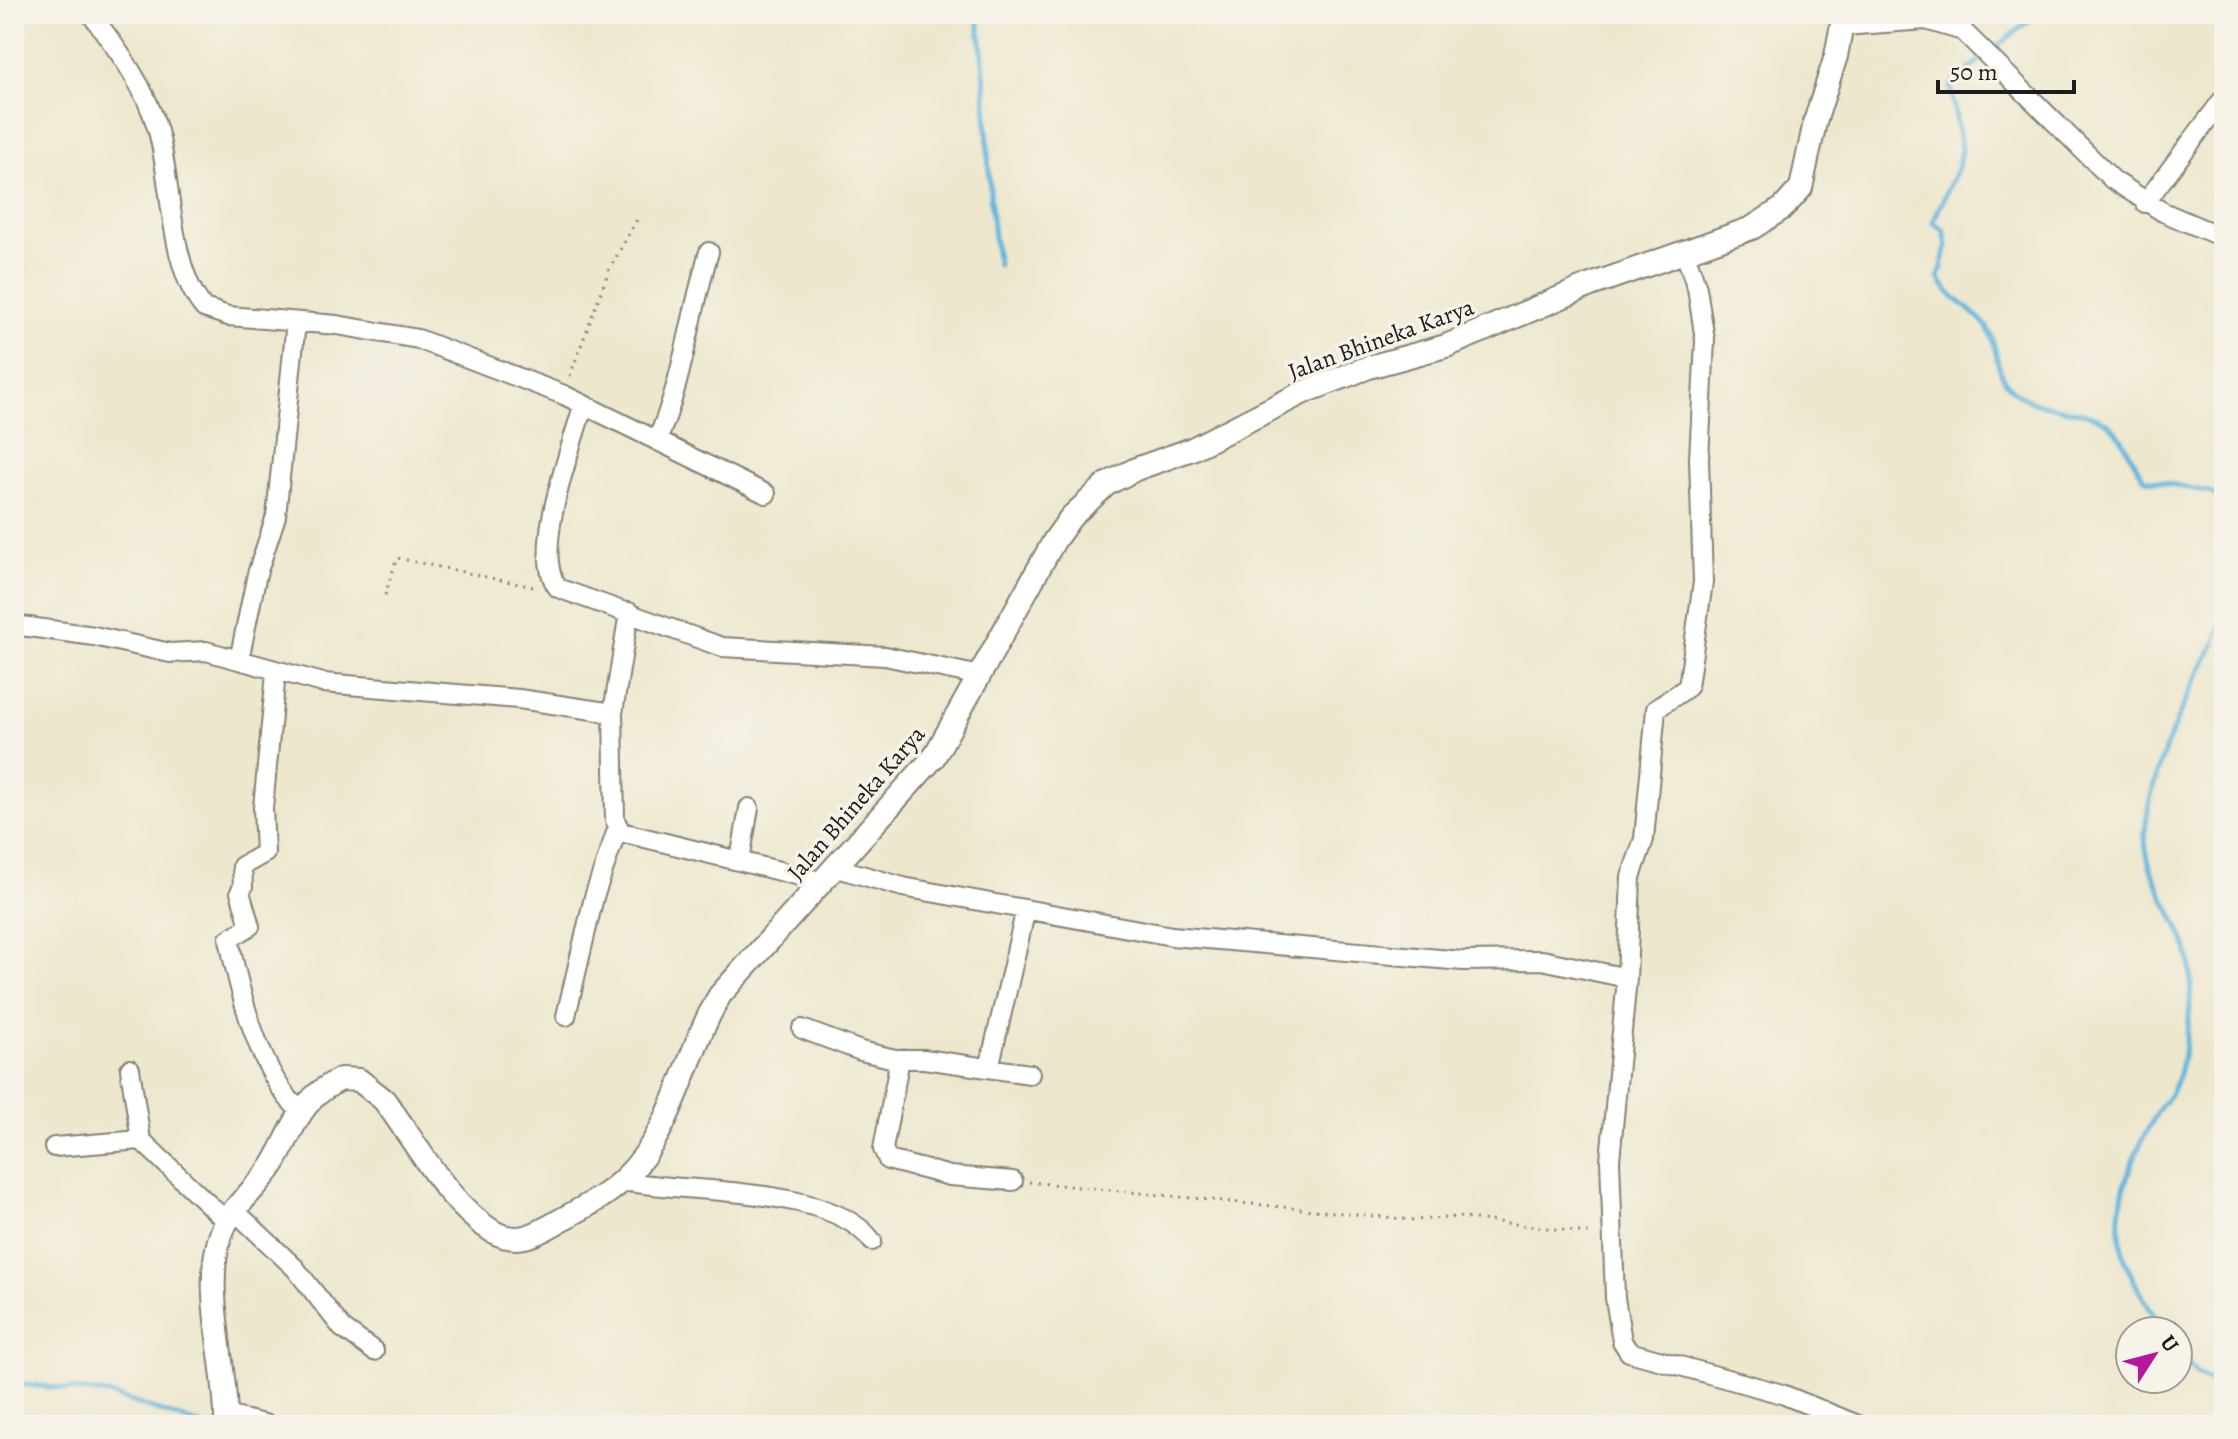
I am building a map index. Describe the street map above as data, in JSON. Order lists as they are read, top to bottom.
{
  "streets": {
    "street": ["Jalan Bhineka Karya"]
  },
  "scale_bar": "50 m",
  "north": "top right"
}
